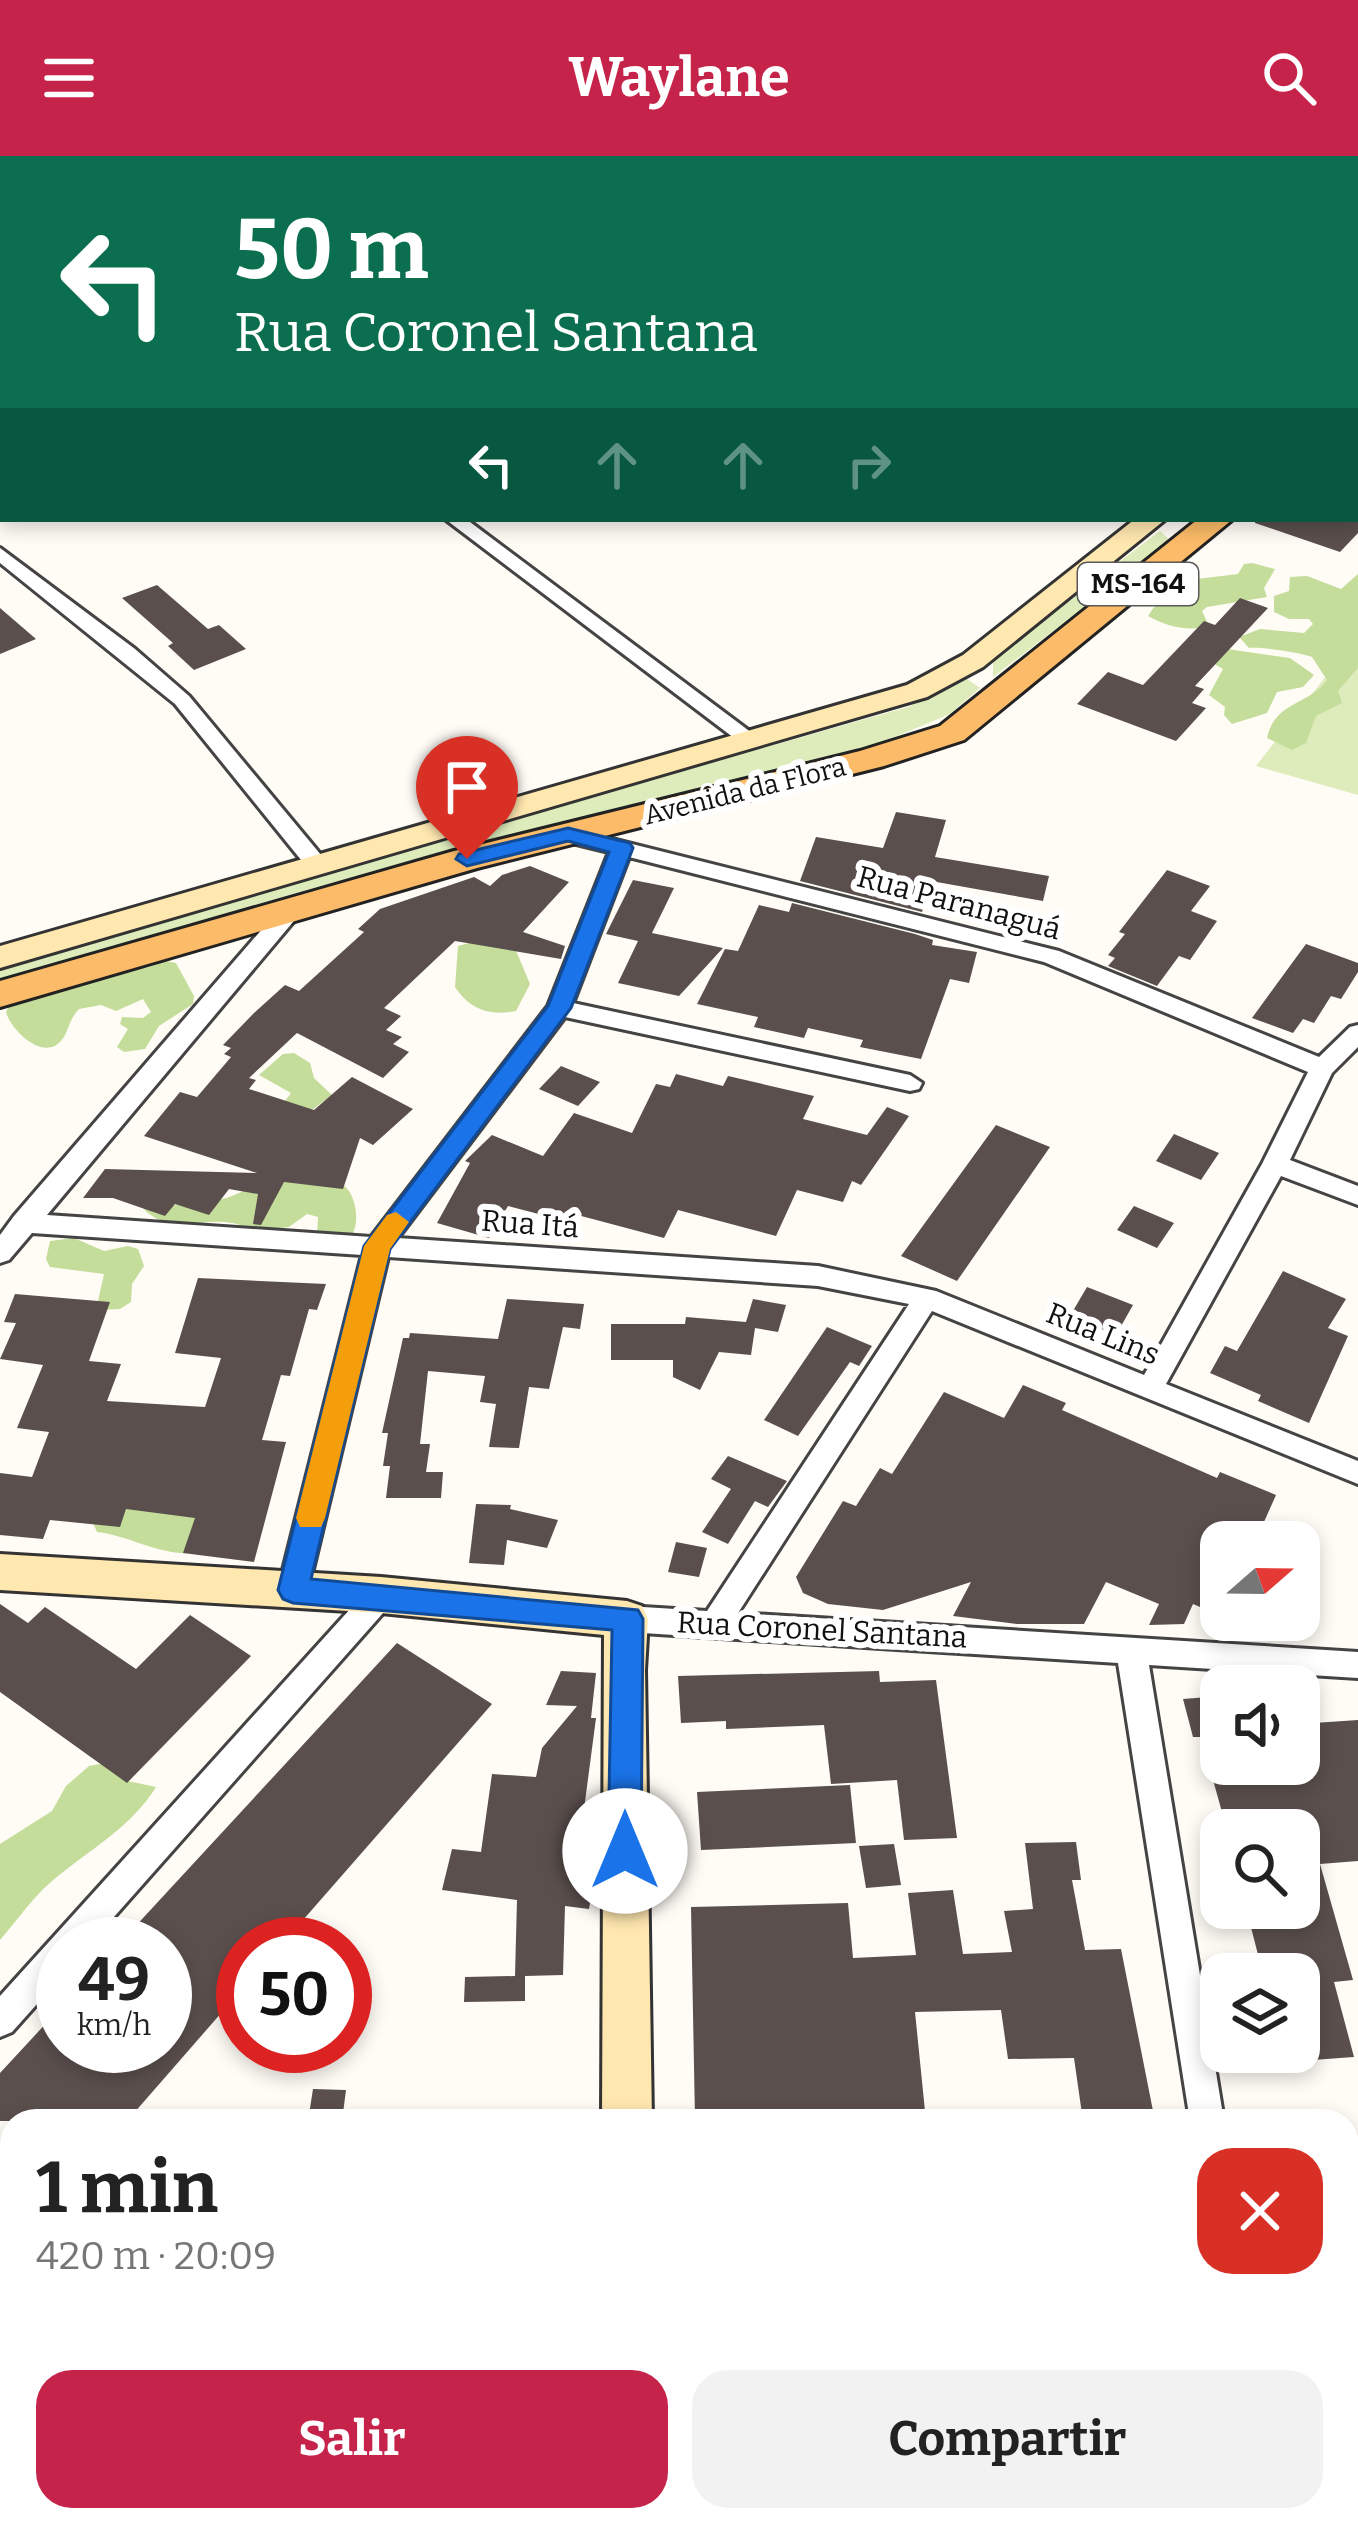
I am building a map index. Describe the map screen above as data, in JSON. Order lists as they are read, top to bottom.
{
  "streets": {
    "main road": ["MS-164", "Avenida da Flora"],
    "street": [
      "Rua Paranaguá",
      "Rua Itá",
      "Rua Lins",
      "Rua Coronel Santana"
    ]
  },
  "crossings": [
    ["Avenida da Flora", "Rua Paranaguá"],
    ["Rua Itá", "Rua Lins"]
  ],
  "north": "right",
  "page": {
    "header": "Waylane",
    "turn": ["50 m", "Rua Coronel Santana"],
    "speed": "49 km/h",
    "limit": "50",
    "heading": ["1 min", "420 m · 20:09"],
    "buttons": ["Salir", "Compartir"]
  }
}
